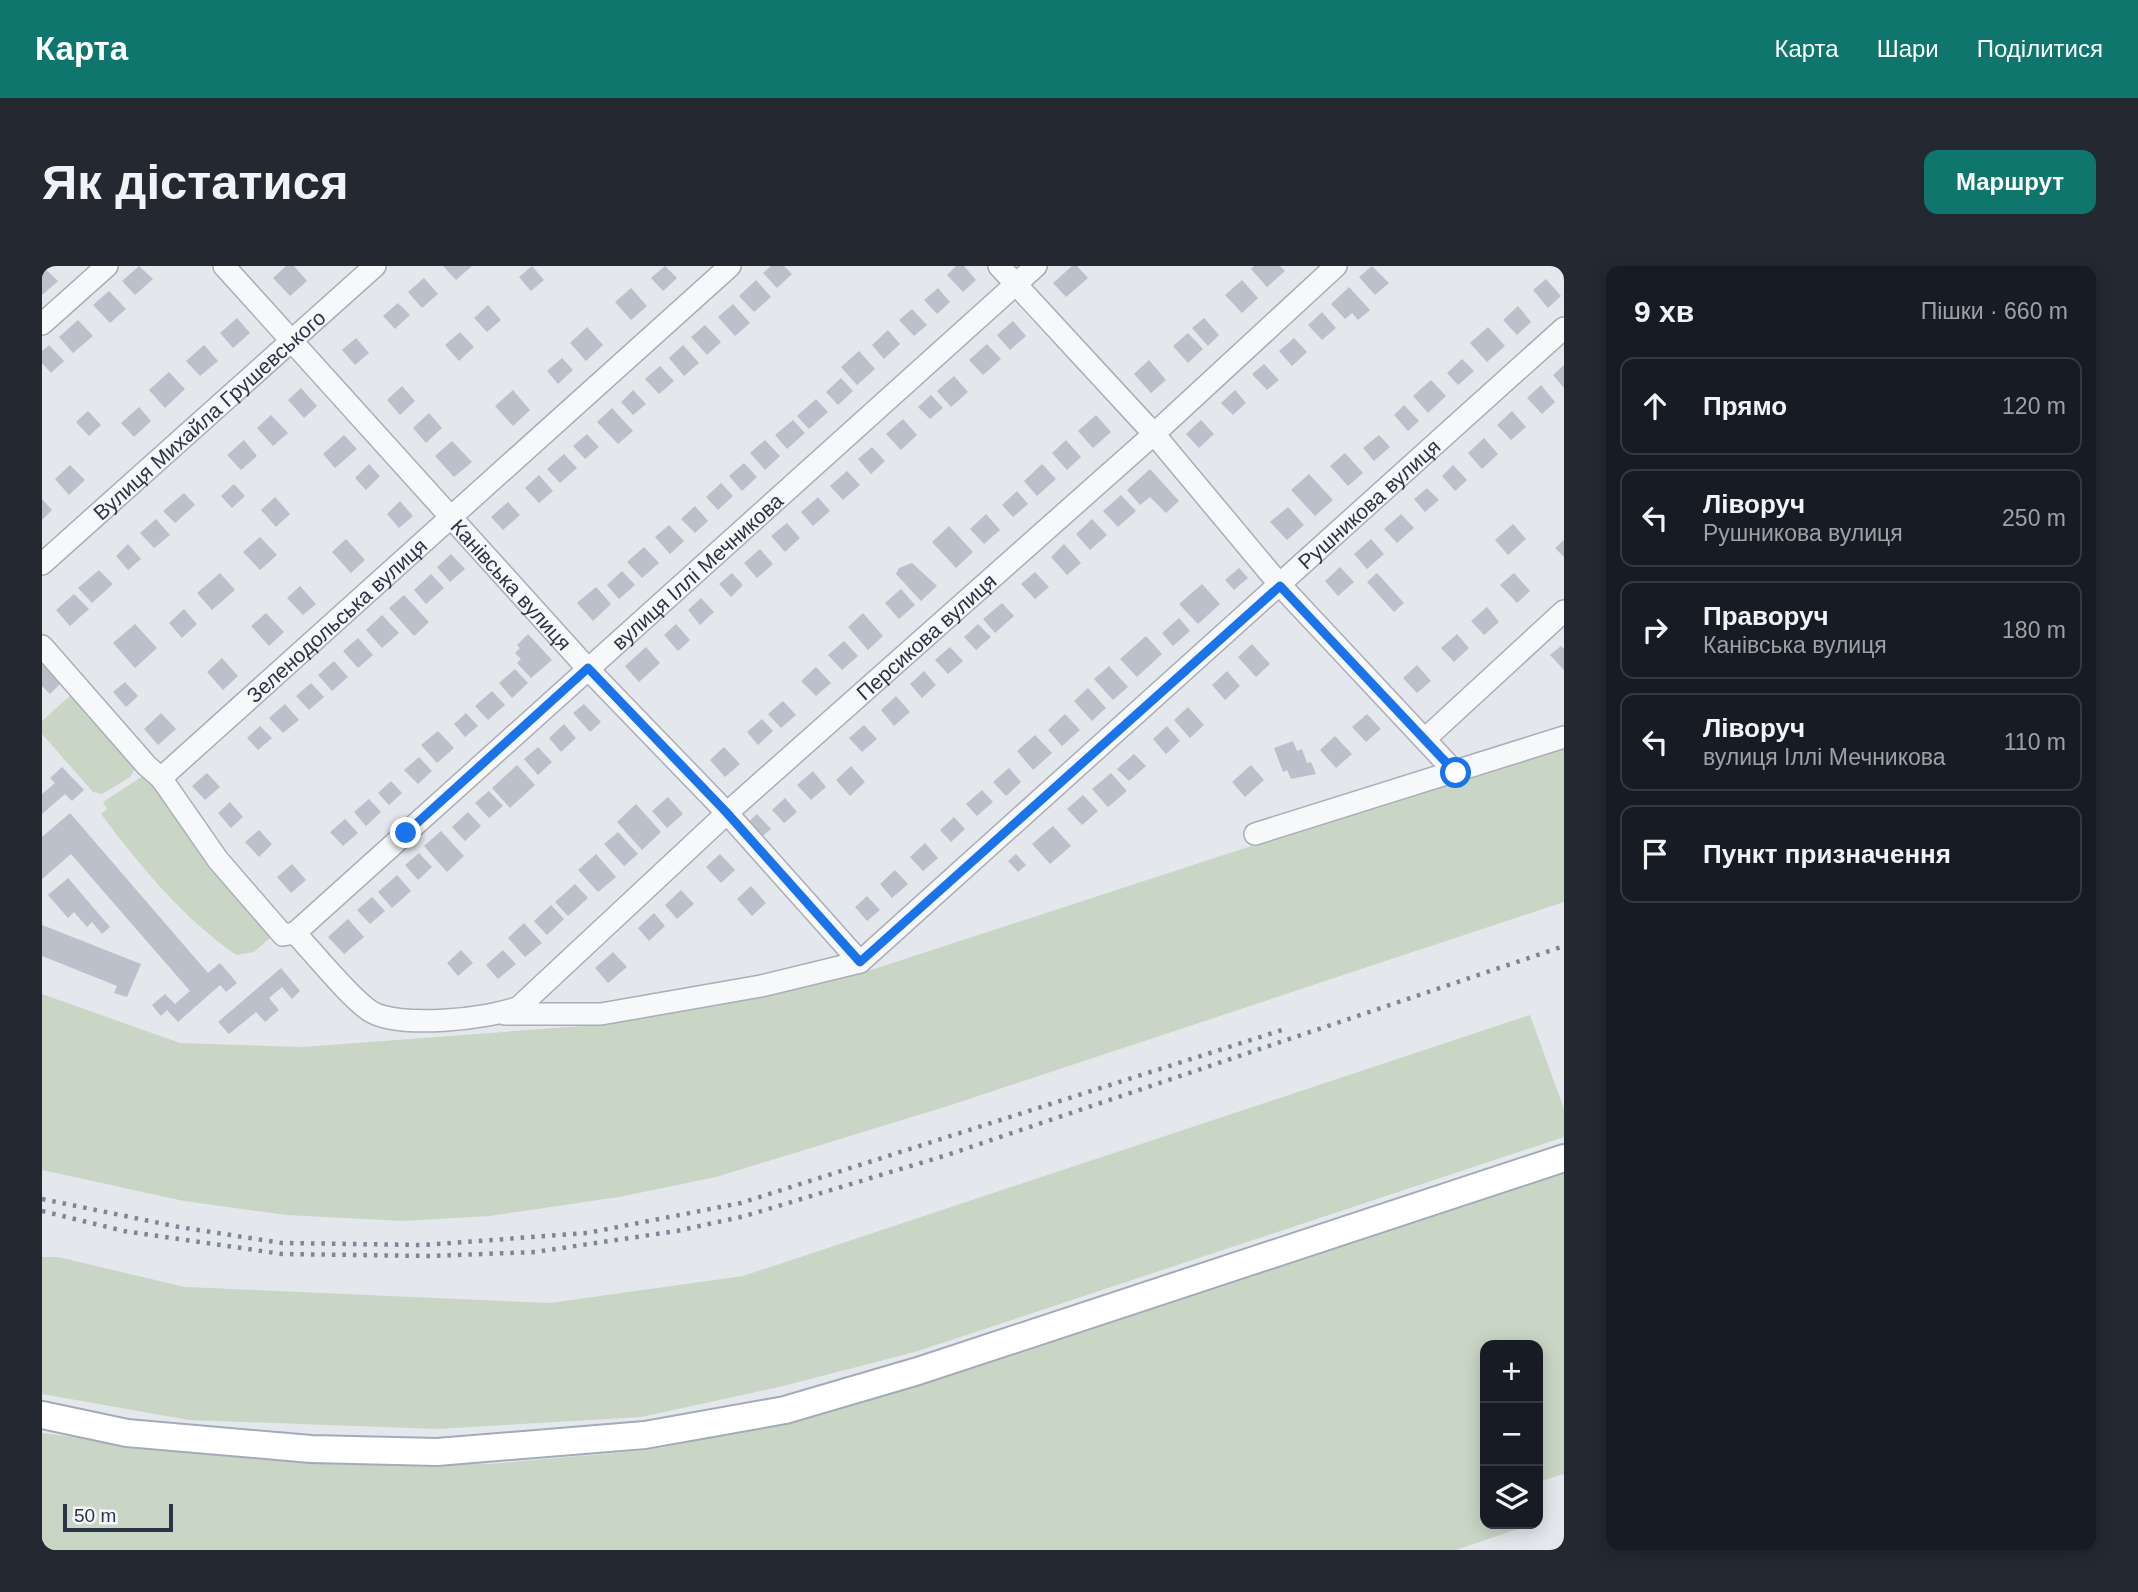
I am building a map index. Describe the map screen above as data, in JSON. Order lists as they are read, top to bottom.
{
  "streets": {
    "street": [
      "Вулиця Михайла Грушевського",
      "Рушникова вулиця",
      "вулиця Іллі Мечникова",
      "Канівська вулиця",
      "Зеленодольська вулиця",
      "Персикова вулиця"
    ]
  },
  "crossings": [
    ["Вулиця Михайла Грушевського", "Канівська вулиця"],
    ["Рушникова вулиця", "Канівська вулиця"],
    ["вулиця Іллі Мечникова", "Канівська вулиця"],
    ["Канівська вулиця", "Зеленодольська вулиця"],
    ["Канівська вулиця", "Персикова вулиця"]
  ],
  "scale_bar": "50 m",
  "page": {
    "header": "Карта",
    "nav": ["Карта", "Шари", "Поділитися"],
    "buttons": "Маршрут",
    "title": "Як дістатися",
    "heading": ["9 хв", "Пішки · 660 m"],
    "list": [
      ["Прямо", "120 m"],
      ["Ліворуч", "Рушникова вулиця", "250 m"],
      ["Праворуч", "Канівська вулиця", "180 m"],
      ["Ліворуч", "вулиця Іллі Мечникова", "110 m"],
      "Пункт призначення"
    ],
    "map_buttons": ["+", "−"],
    "scale": "50 m"
  }
}
